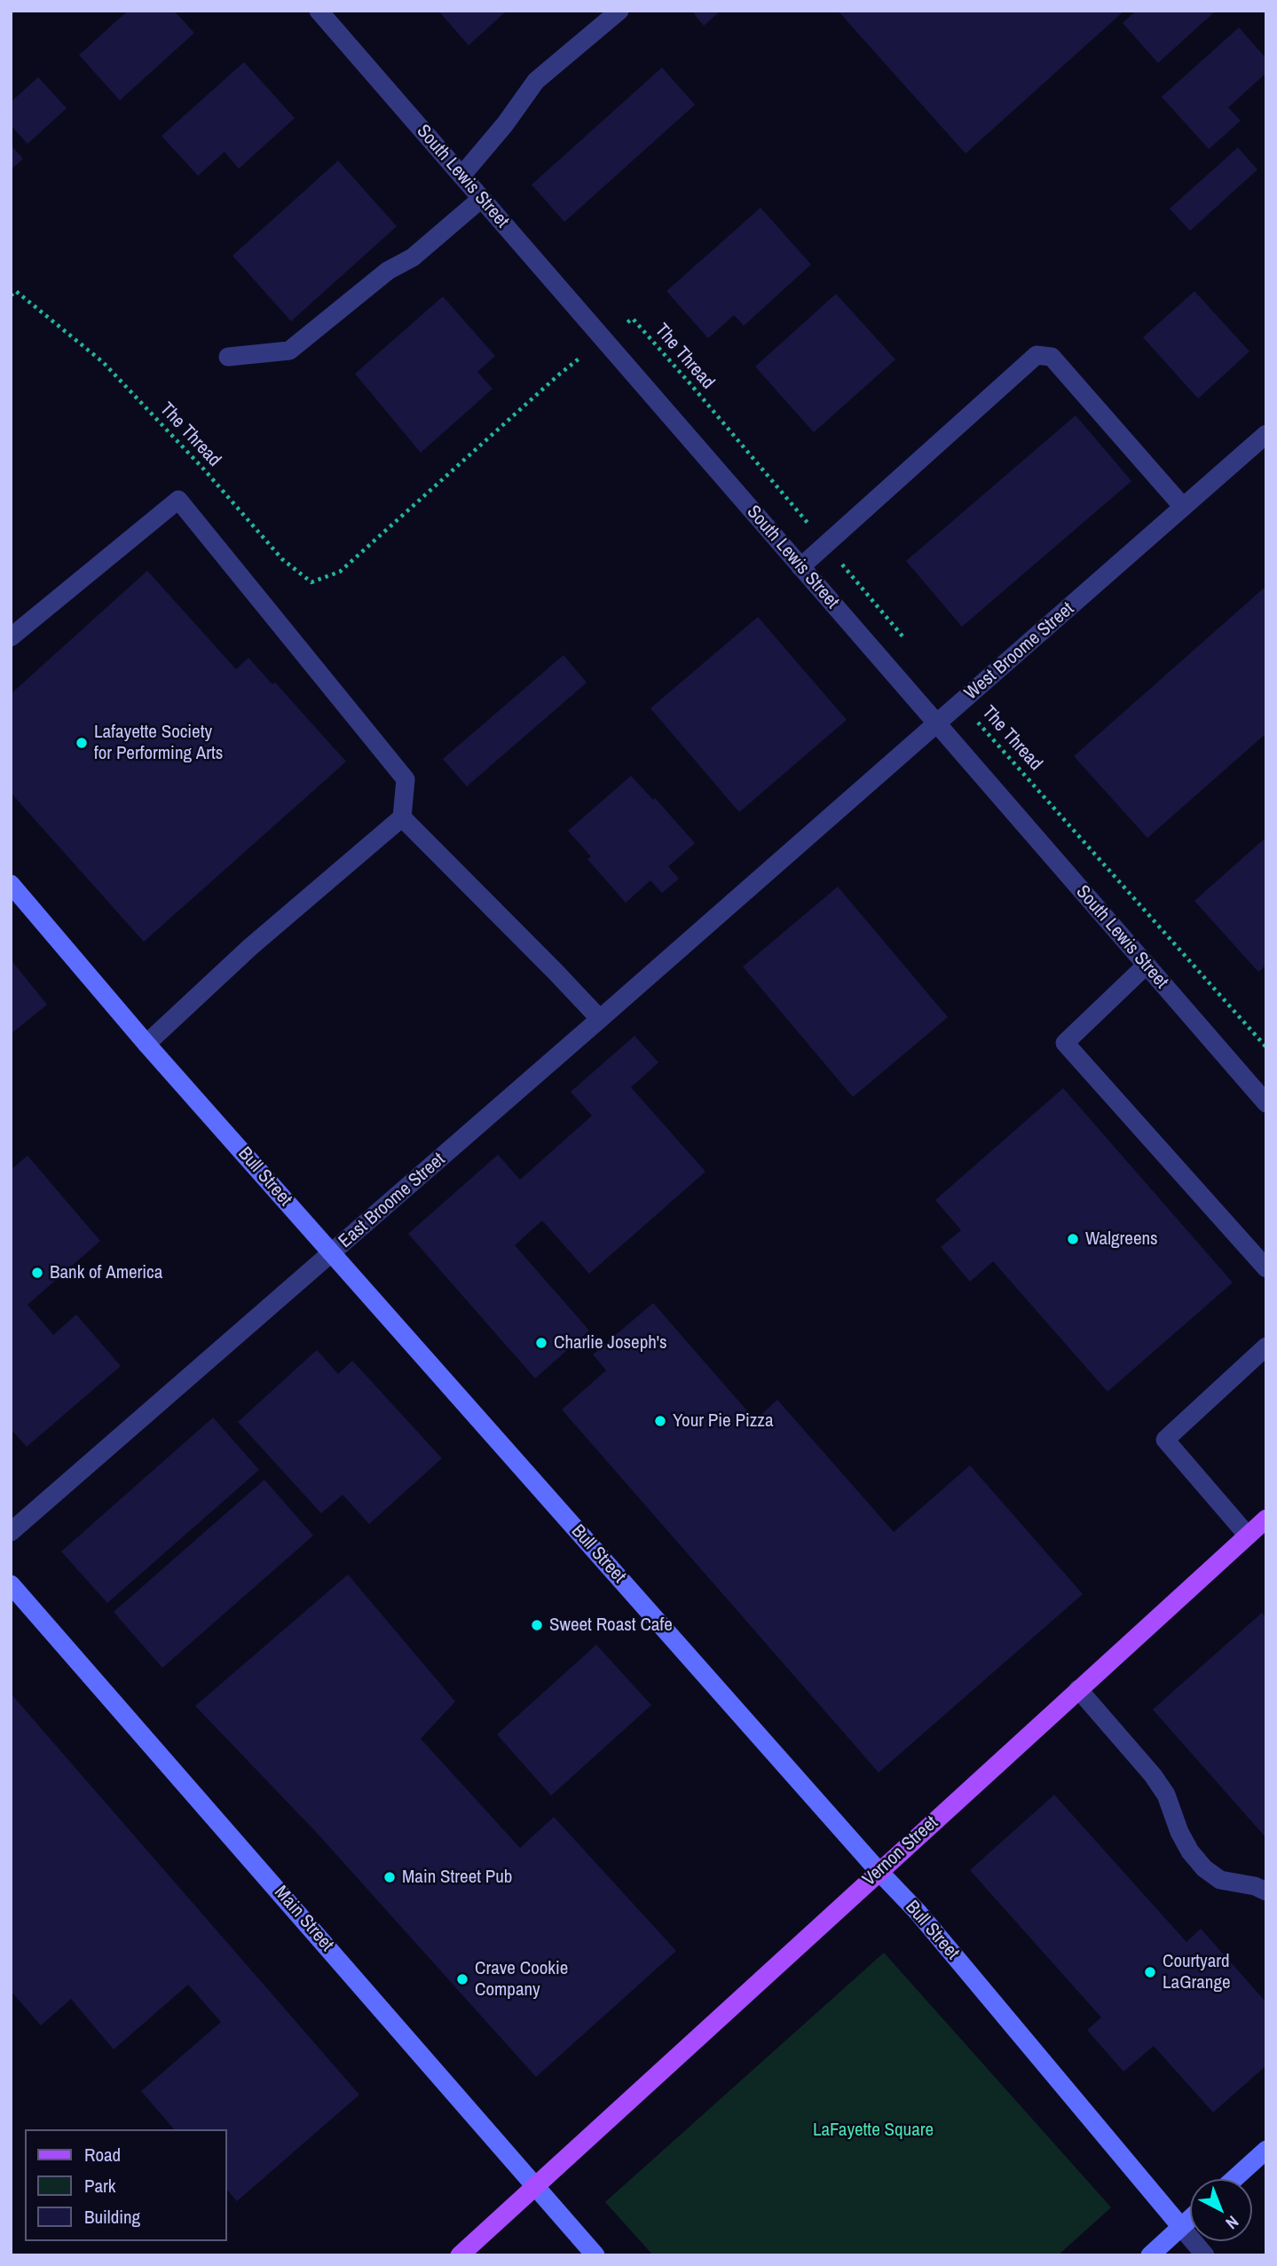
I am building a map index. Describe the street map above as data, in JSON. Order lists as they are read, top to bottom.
{
  "streets": {
    "main road": ["Vernon Street"],
    "street": [
      "South Lewis Street",
      "West Broome Street",
      "Bull Street",
      "East Broome Street",
      "Main Street"
    ],
    "path": ["The Thread"]
  },
  "crossings": [
    ["South Lewis Street", "The Thread"],
    ["South Lewis Street", "West Broome Street"],
    ["The Thread", "West Broome Street"],
    ["West Broome Street", "East Broome Street"],
    ["Bull Street", "East Broome Street"],
    ["Bull Street", "Vernon Street"],
    ["Vernon Street", "Main Street"]
  ],
  "parks": ["LaFayette Square"],
  "places": [
    "Lafayette Society for Performing Arts",
    "Walgreens",
    "Bank of America",
    "Charlie Joseph's",
    "Your Pie Pizza",
    "Sweet Roast Cafe",
    "Main Street Pub",
    "Courtyard LaGrange",
    "Crave Cookie Company"
  ],
  "legend": ["Road", "Park", "Building"],
  "north": "bottom right"
}
